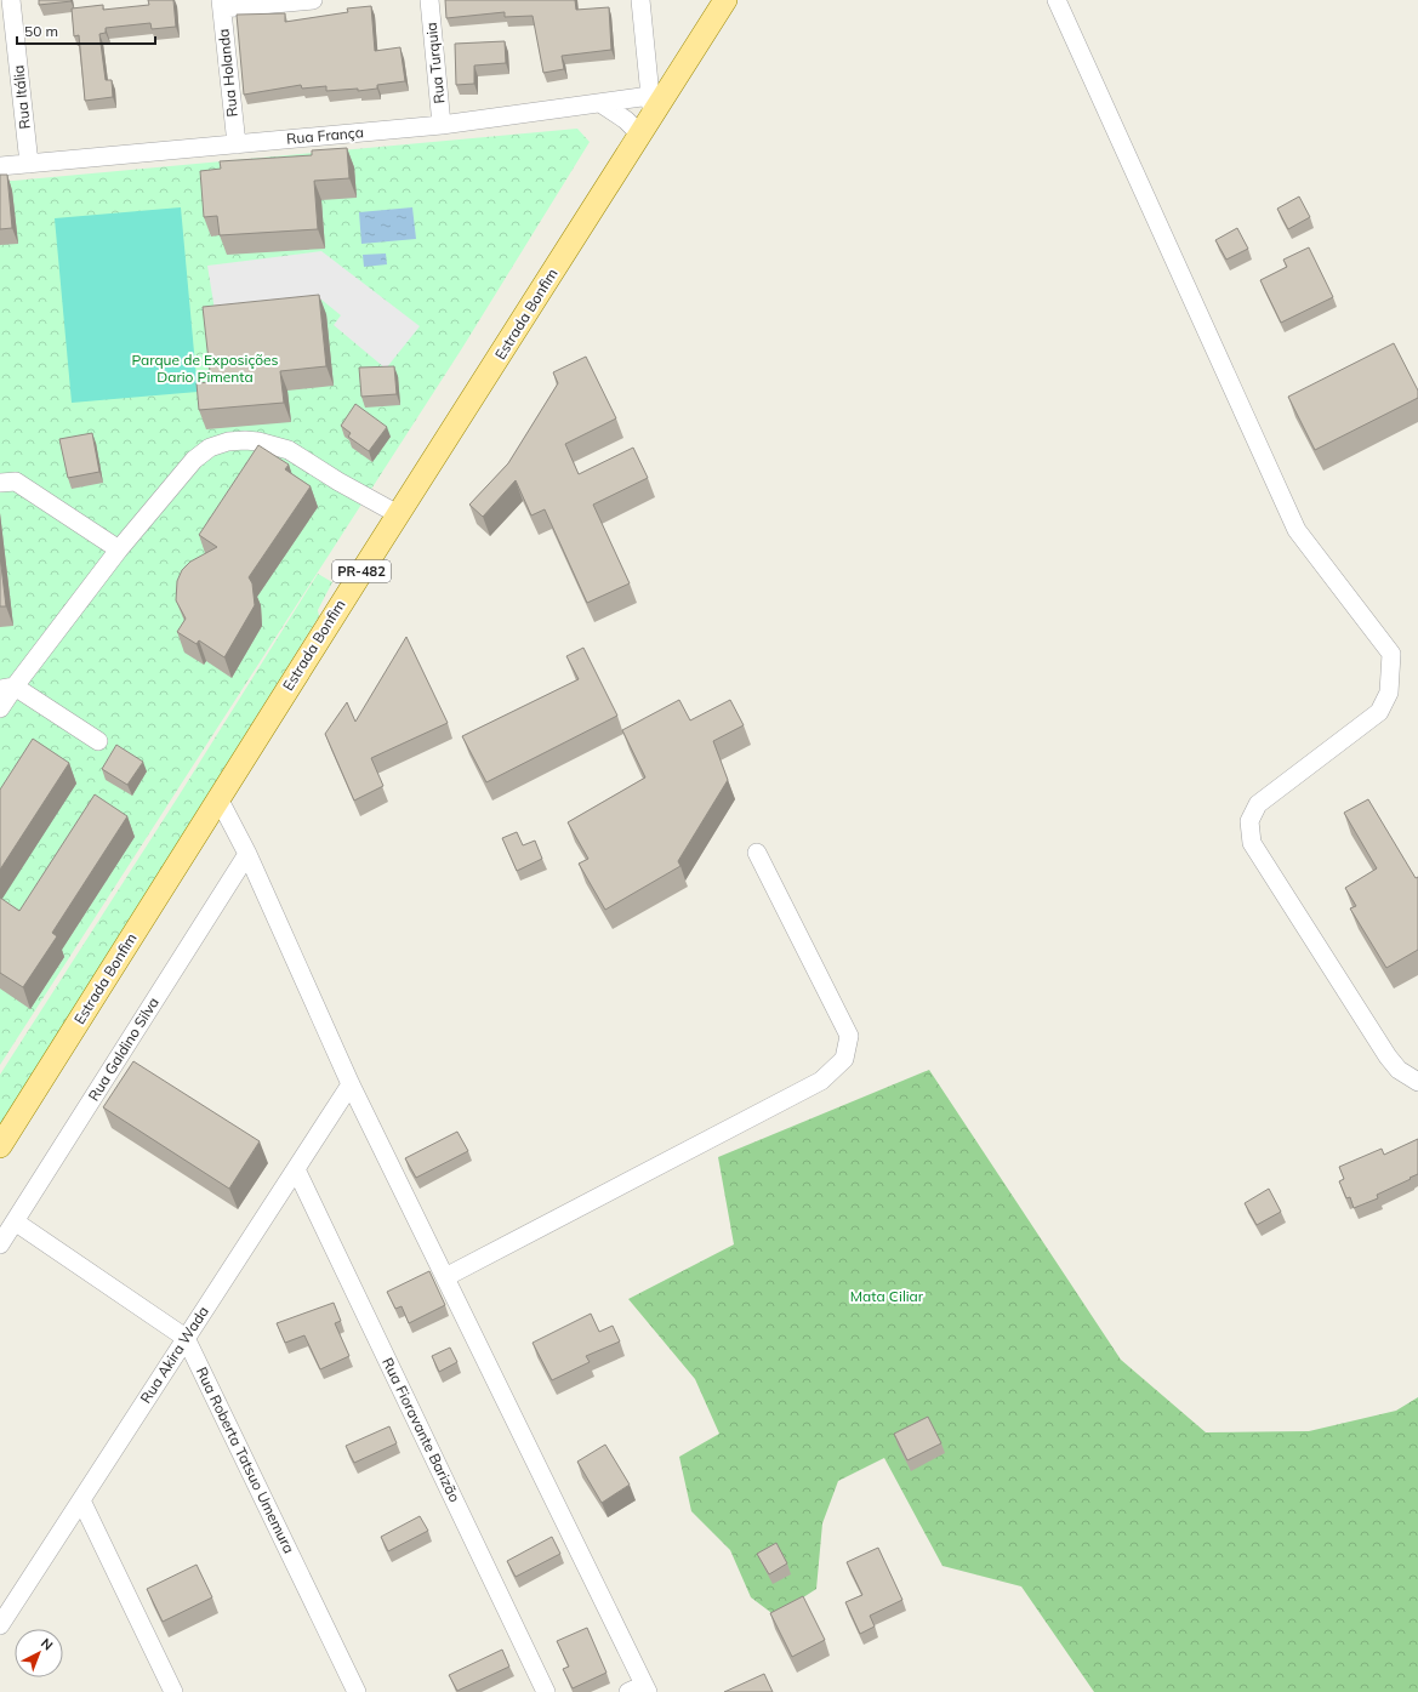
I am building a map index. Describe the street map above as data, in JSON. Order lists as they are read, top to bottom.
{
  "streets": {
    "main road": ["Estrada Bonfim", "PR-482"],
    "street": [
      "Rua Turquia",
      "Rua Holanda",
      "Rua Itália",
      "Rua França",
      "Rua Galdino Silva",
      "Rua Akira Wada",
      "Rua Fioravante Barizão",
      "Rua Roberta Tatsuo Umemura"
    ]
  },
  "crossings": [
    ["Rua Turquia", "Rua França"],
    ["Rua Holanda", "Rua França"],
    ["Rua Itália", "Rua França"],
    ["Rua França", "Estrada Bonfim"],
    ["Rua Akira Wada", "Rua Fioravante Barizão"],
    ["Rua Akira Wada", "Rua Roberta Tatsuo Umemura"]
  ],
  "parks": ["Parque de Exposições Dario Pimenta", "Mata Ciliar"],
  "scale_bar": "50 m",
  "north": "top right"
}
